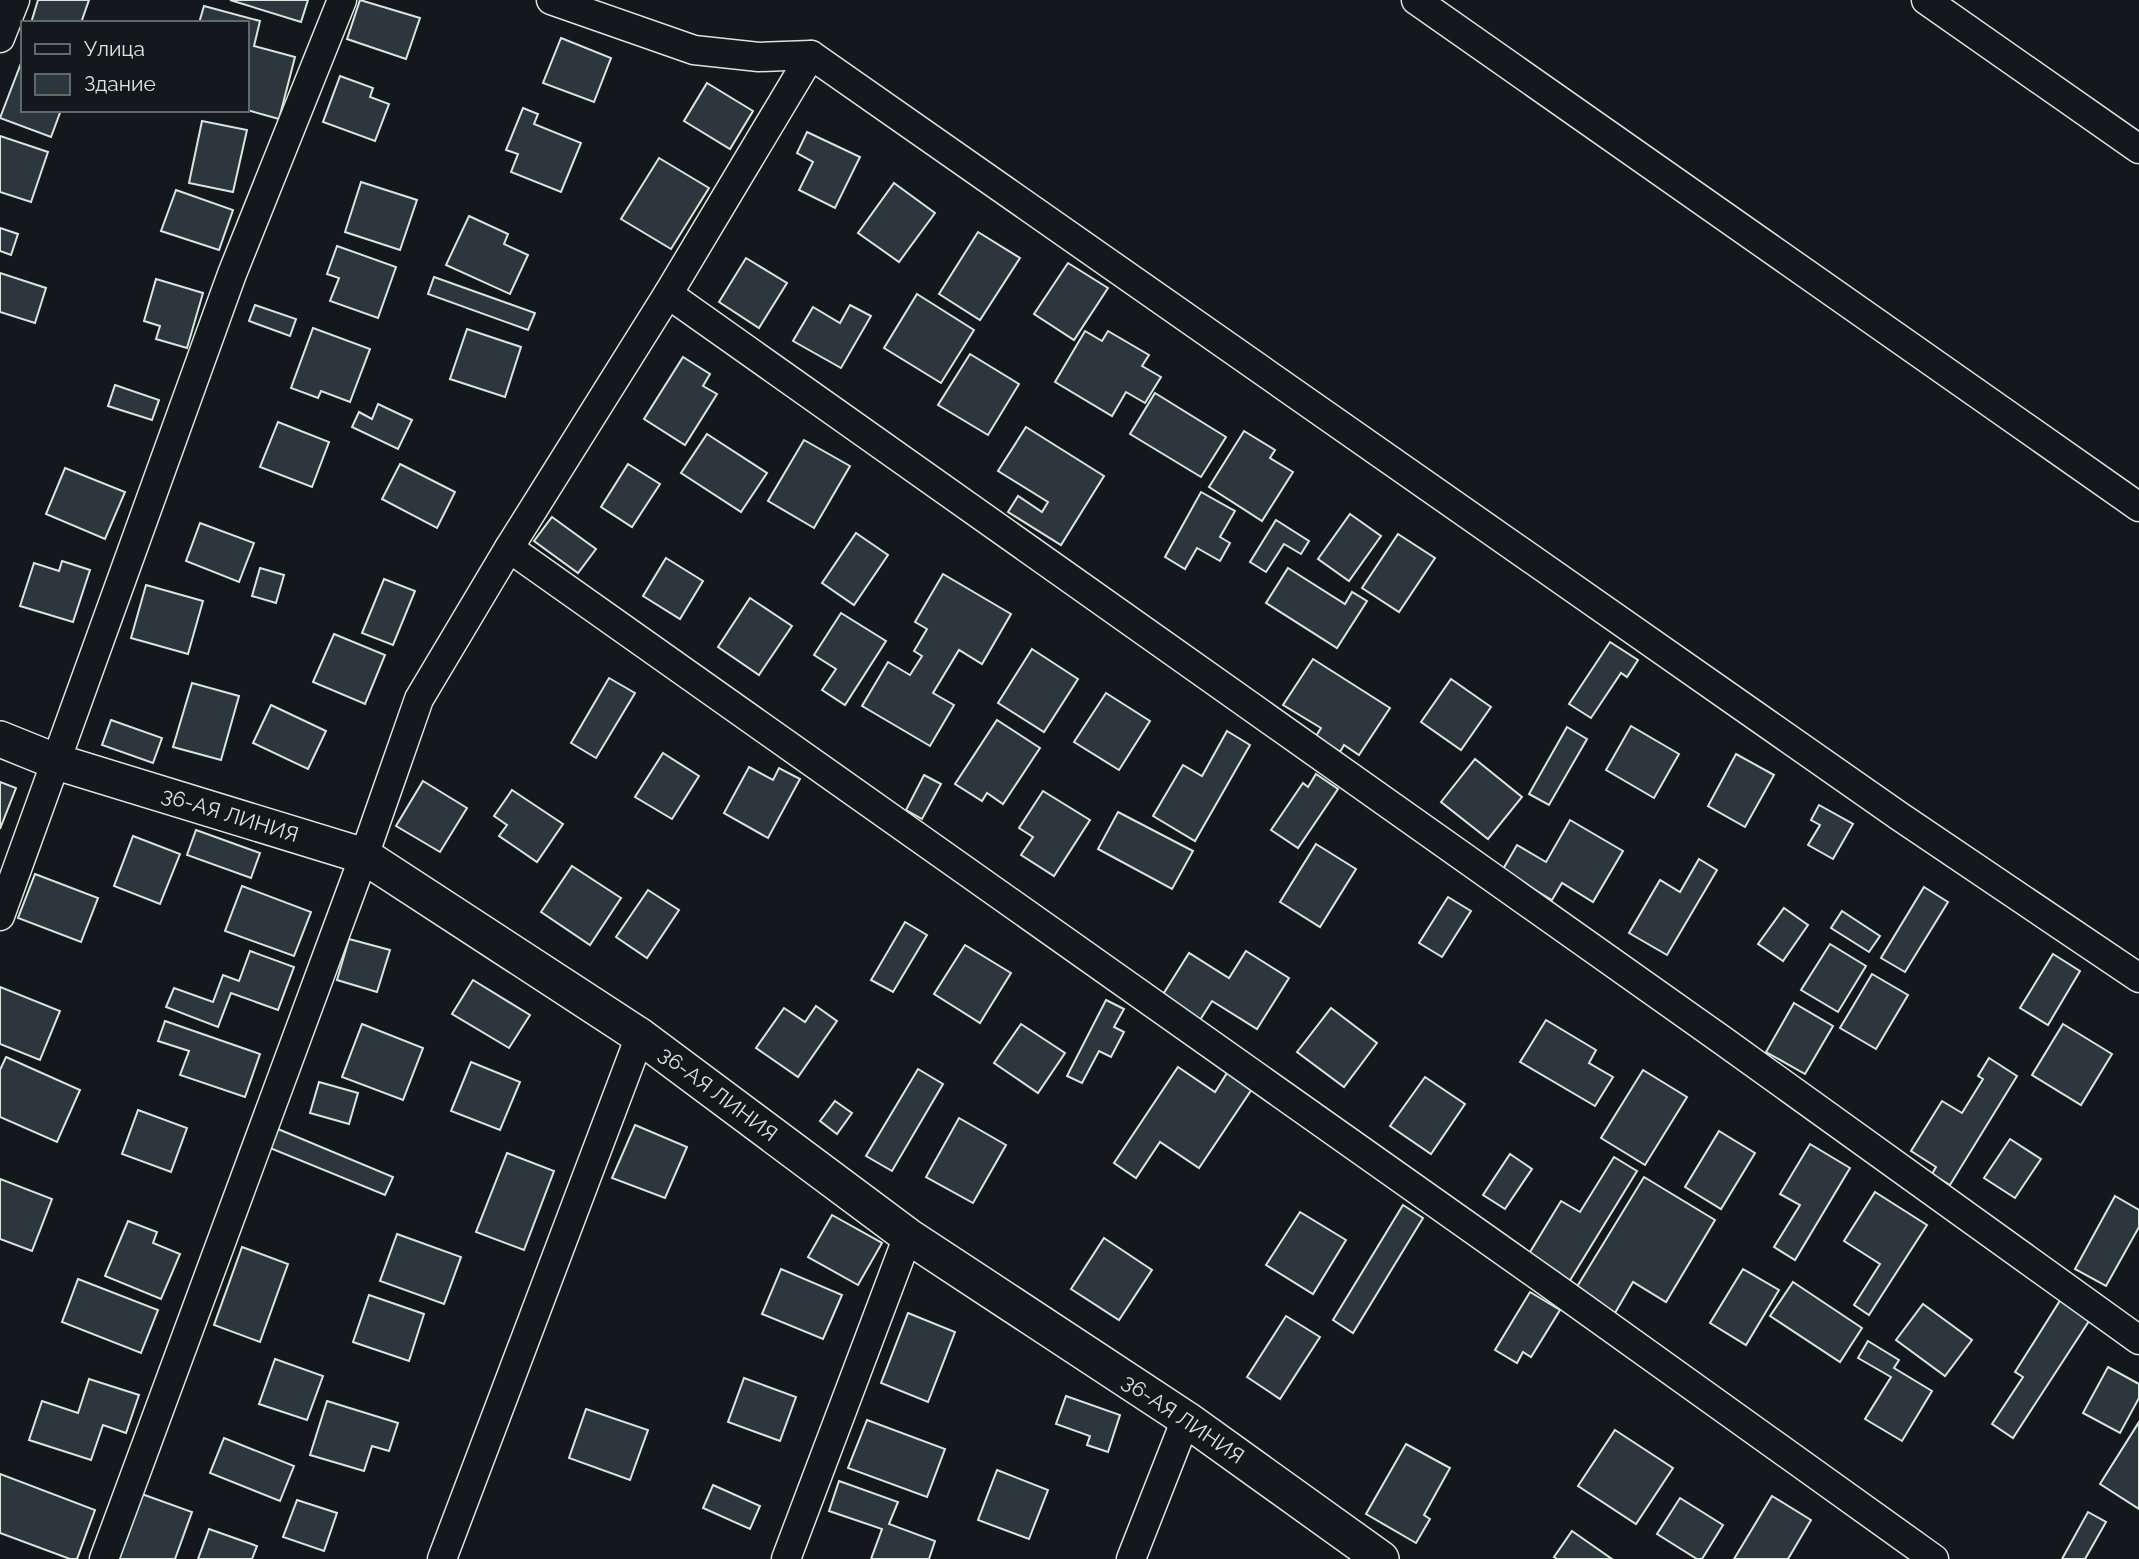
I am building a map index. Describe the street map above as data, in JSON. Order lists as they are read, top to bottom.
{
  "streets": {
    "street": ["36-АЯ ЛИНИЯ"]
  },
  "legend": ["Улица", "Здание"]
}
